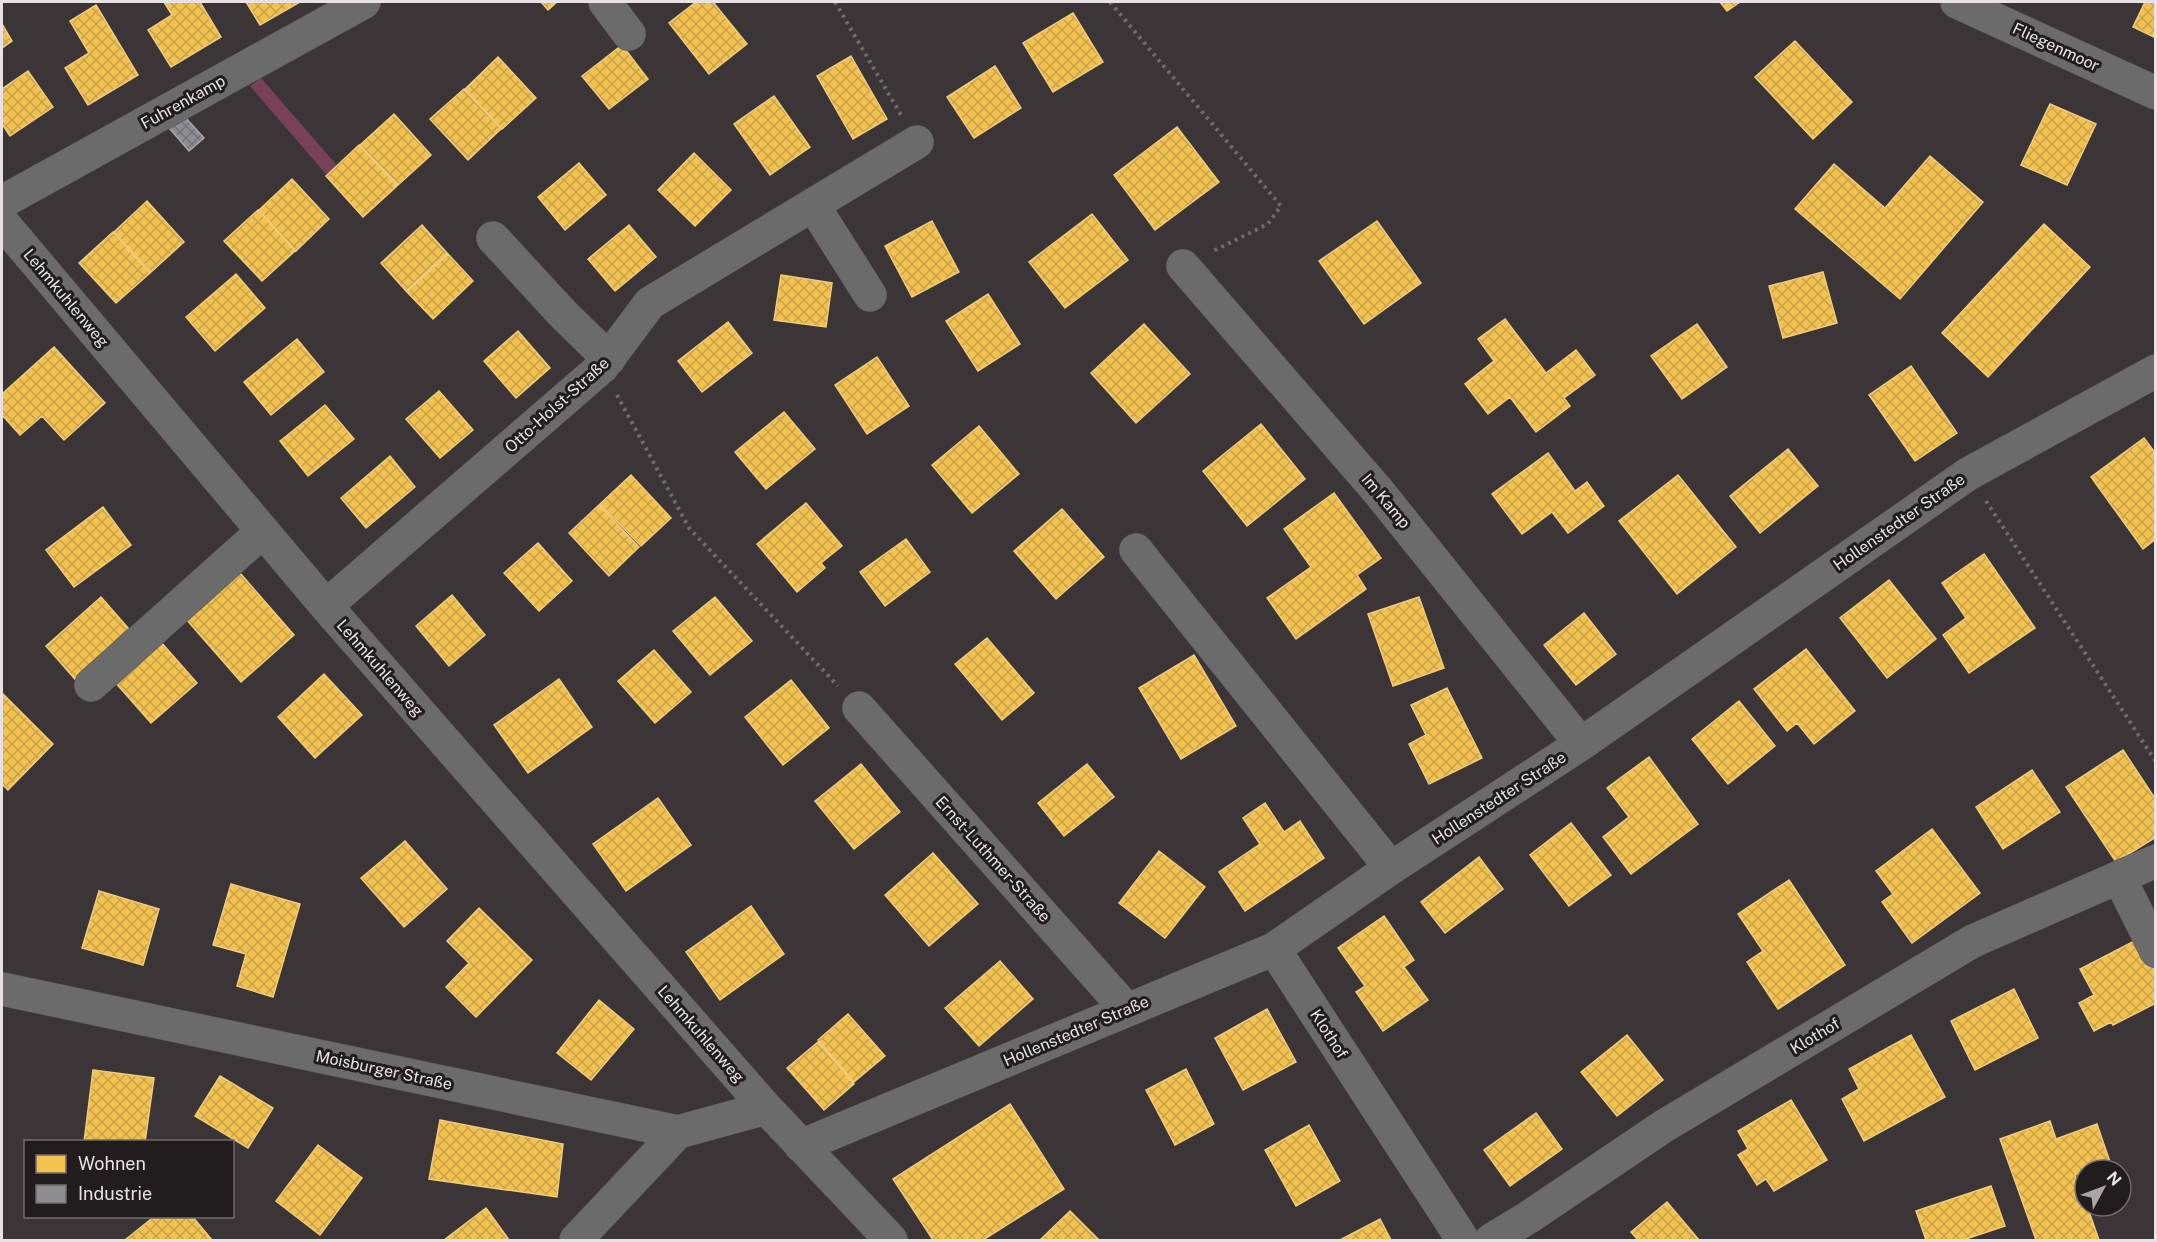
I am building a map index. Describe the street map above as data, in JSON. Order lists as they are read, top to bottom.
{
  "streets": {
    "street": [
      "Fliegenmoor",
      "Fuhrenkamp",
      "Lehmkuhlenweg",
      "Otto-Holst-Straße",
      "Im Kamp",
      "Hollenstedter Straße",
      "Ernst-Luthmer-Straße",
      "Klothof",
      "Moisburger Straße"
    ]
  },
  "crossings": [
    ["Lehmkuhlenweg", "Otto-Holst-Straße"],
    ["Lehmkuhlenweg", "Hollenstedter Straße"],
    ["Lehmkuhlenweg", "Moisburger Straße"],
    ["Im Kamp", "Hollenstedter Straße"],
    ["Hollenstedter Straße", "Ernst-Luthmer-Straße"],
    ["Hollenstedter Straße", "Klothof"]
  ],
  "legend": ["Wohnen", "Industrie"],
  "north": "top right"
}
